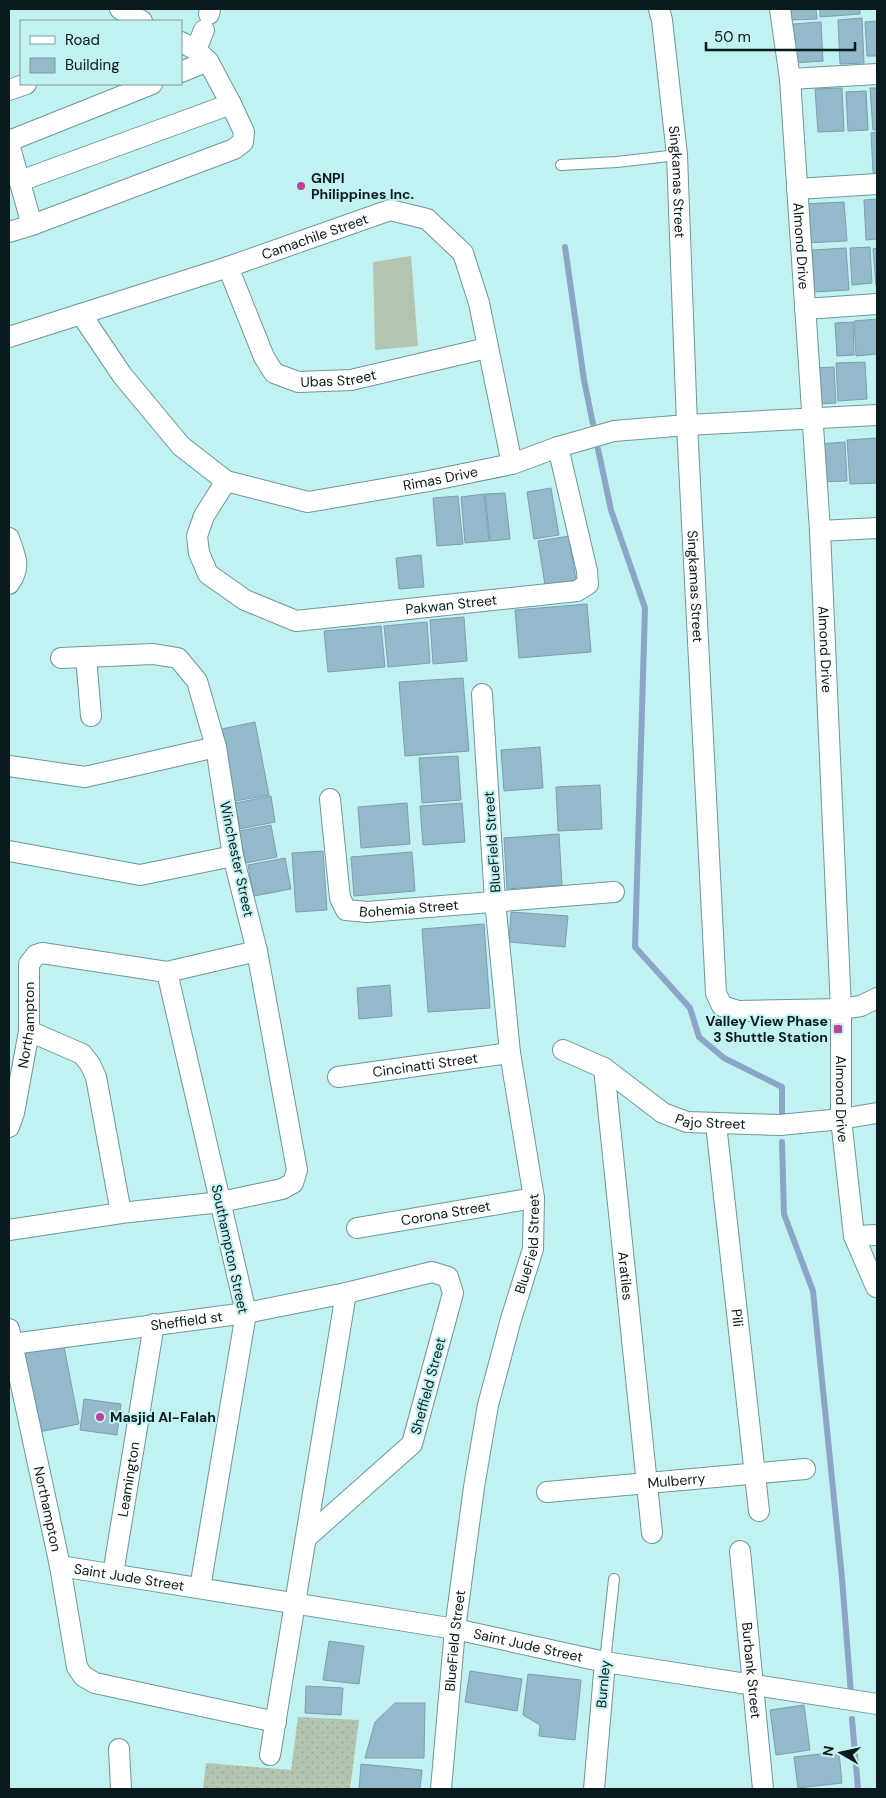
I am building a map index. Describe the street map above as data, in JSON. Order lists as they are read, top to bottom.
{
  "streets": {
    "street": [
      "Singkamas Street",
      "Camachile Street",
      "Almond Drive",
      "Ubas Street",
      "Rimas Drive",
      "Pakwan Street",
      "BlueField Street",
      "Winchester Street",
      "Bohemia Street",
      "Northampton",
      "Cincinatti Street",
      "Pajo Street",
      "Corona Street",
      "Southampton Street",
      "Aratiles",
      "Pili",
      "Sheffield st",
      "Sheffield Street",
      "Leamington",
      "Mulberry",
      "Saint Jude Street",
      "Burbank Street",
      "Burnley"
    ]
  },
  "crossings": [
    ["Singkamas Street", "Almond Drive"],
    ["Singkamas Street", "Rimas Drive"],
    ["Camachile Street", "Ubas Street"],
    ["Camachile Street", "Rimas Drive"],
    ["Almond Drive", "Rimas Drive"],
    ["Almond Drive", "Pajo Street"],
    ["Rimas Drive", "Pakwan Street"],
    ["BlueField Street", "Bohemia Street"],
    ["BlueField Street", "Cincinatti Street"],
    ["BlueField Street", "Corona Street"],
    ["BlueField Street", "Saint Jude Street"],
    ["Winchester Street", "Southampton Street"],
    ["Northampton", "Southampton Street"],
    ["Northampton", "Sheffield st"],
    ["Northampton", "Saint Jude Street"],
    ["Pajo Street", "Aratiles"],
    ["Pajo Street", "Pili"],
    ["Southampton Street", "Sheffield st"],
    ["Southampton Street", "Saint Jude Street"],
    ["Aratiles", "Mulberry"],
    ["Pili", "Mulberry"],
    ["Sheffield st", "Sheffield Street"],
    ["Sheffield st", "Leamington"],
    ["Leamington", "Saint Jude Street"],
    ["Saint Jude Street", "Burbank Street"],
    ["Saint Jude Street", "Burnley"]
  ],
  "places": {
    "other": ["GNPI Philippines Inc.", "Masjid Al-Falah"],
    "transit": ["Valley View Phase 3 Shuttle Station"]
  },
  "legend": ["Road", "Building"],
  "scale_bar": "50 m",
  "north": "left"
}
